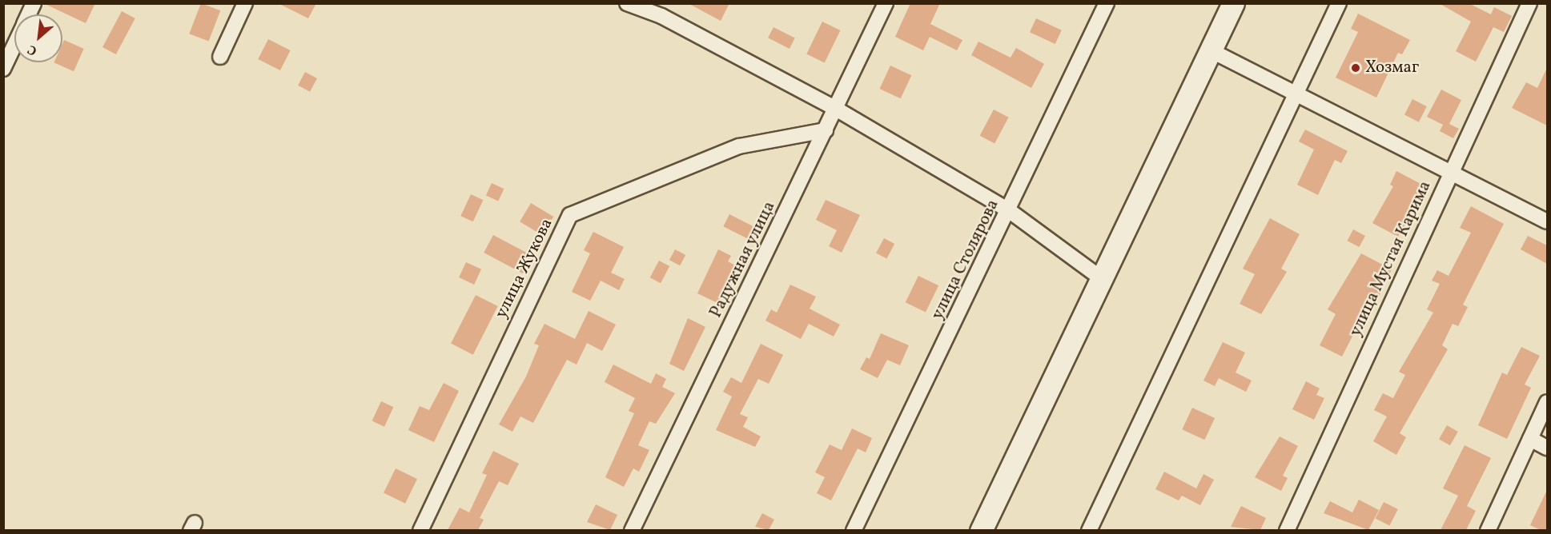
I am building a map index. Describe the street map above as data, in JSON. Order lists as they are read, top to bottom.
{
  "streets": {
    "street": [
      "улица Мустая Карима",
      "Радужная улица",
      "улица Столярова",
      "улица Жукова"
    ]
  },
  "crossings": [
    ["Радужная улица", "улица Жукова"]
  ],
  "places": ["Хозмаг"],
  "north": "bottom left"
}
